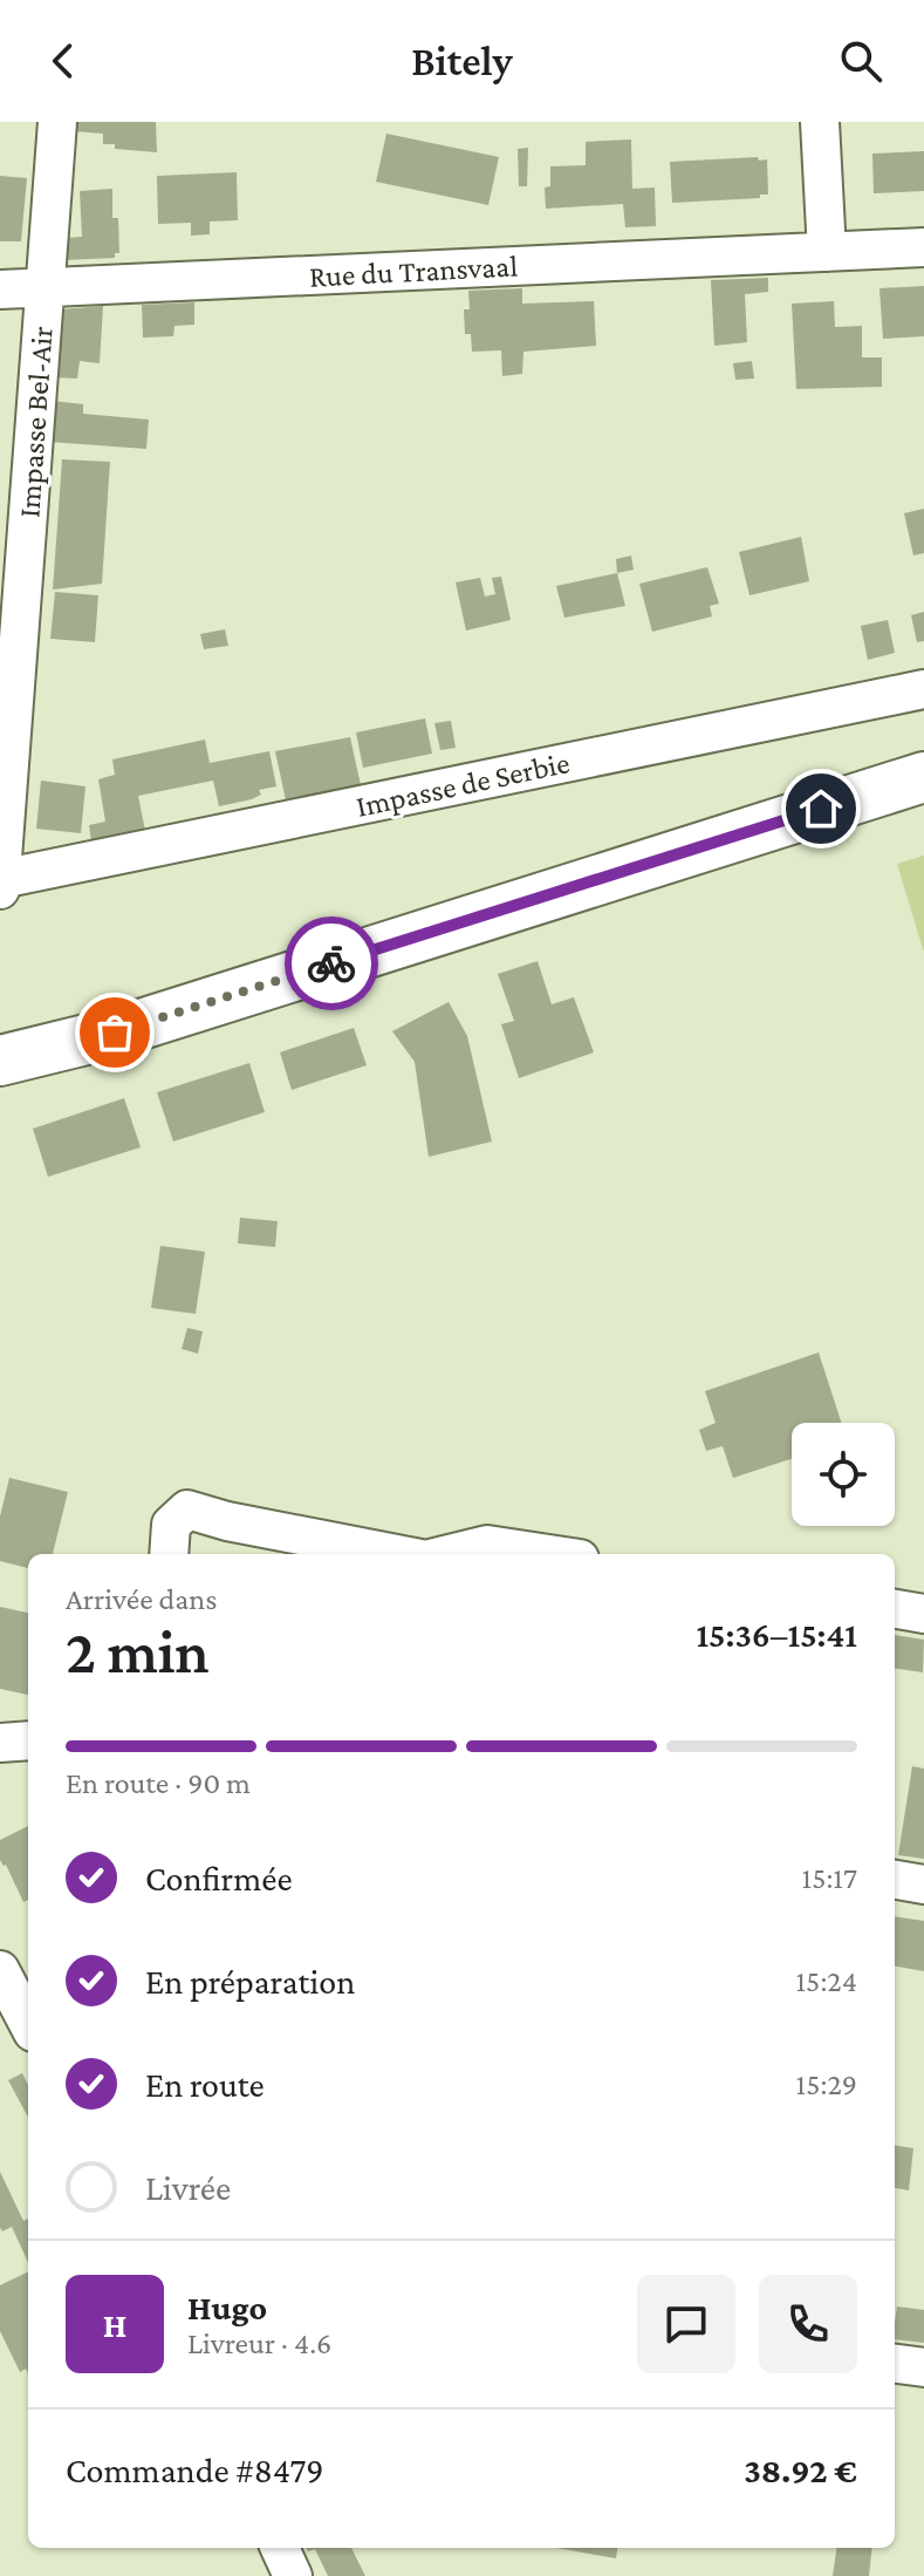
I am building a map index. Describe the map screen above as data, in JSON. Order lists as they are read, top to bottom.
{
  "streets": {
    "street": ["Rue du Transvaal", "Impasse Bel-Air", "Impasse de Serbie"]
  },
  "crossings": [
    ["Rue du Transvaal", "Impasse Bel-Air"],
    ["Impasse Bel-Air", "Impasse de Serbie"]
  ],
  "page": {
    "header": "Bitely",
    "heading": ["2 min", "Arrivée dans", "15:36–15:41"],
    "panel": [
      "Hugo",
      "Livreur · 4.6",
      "Commande #8479",
      "38.92 €"
    ],
    "bar": "En route · 90 m",
    "list": [
      ["Confirmée", "15:17"],
      ["En préparation", "15:24"],
      ["En route", "15:29"],
      "Livrée"
    ],
    "round": "H"
  }
}
